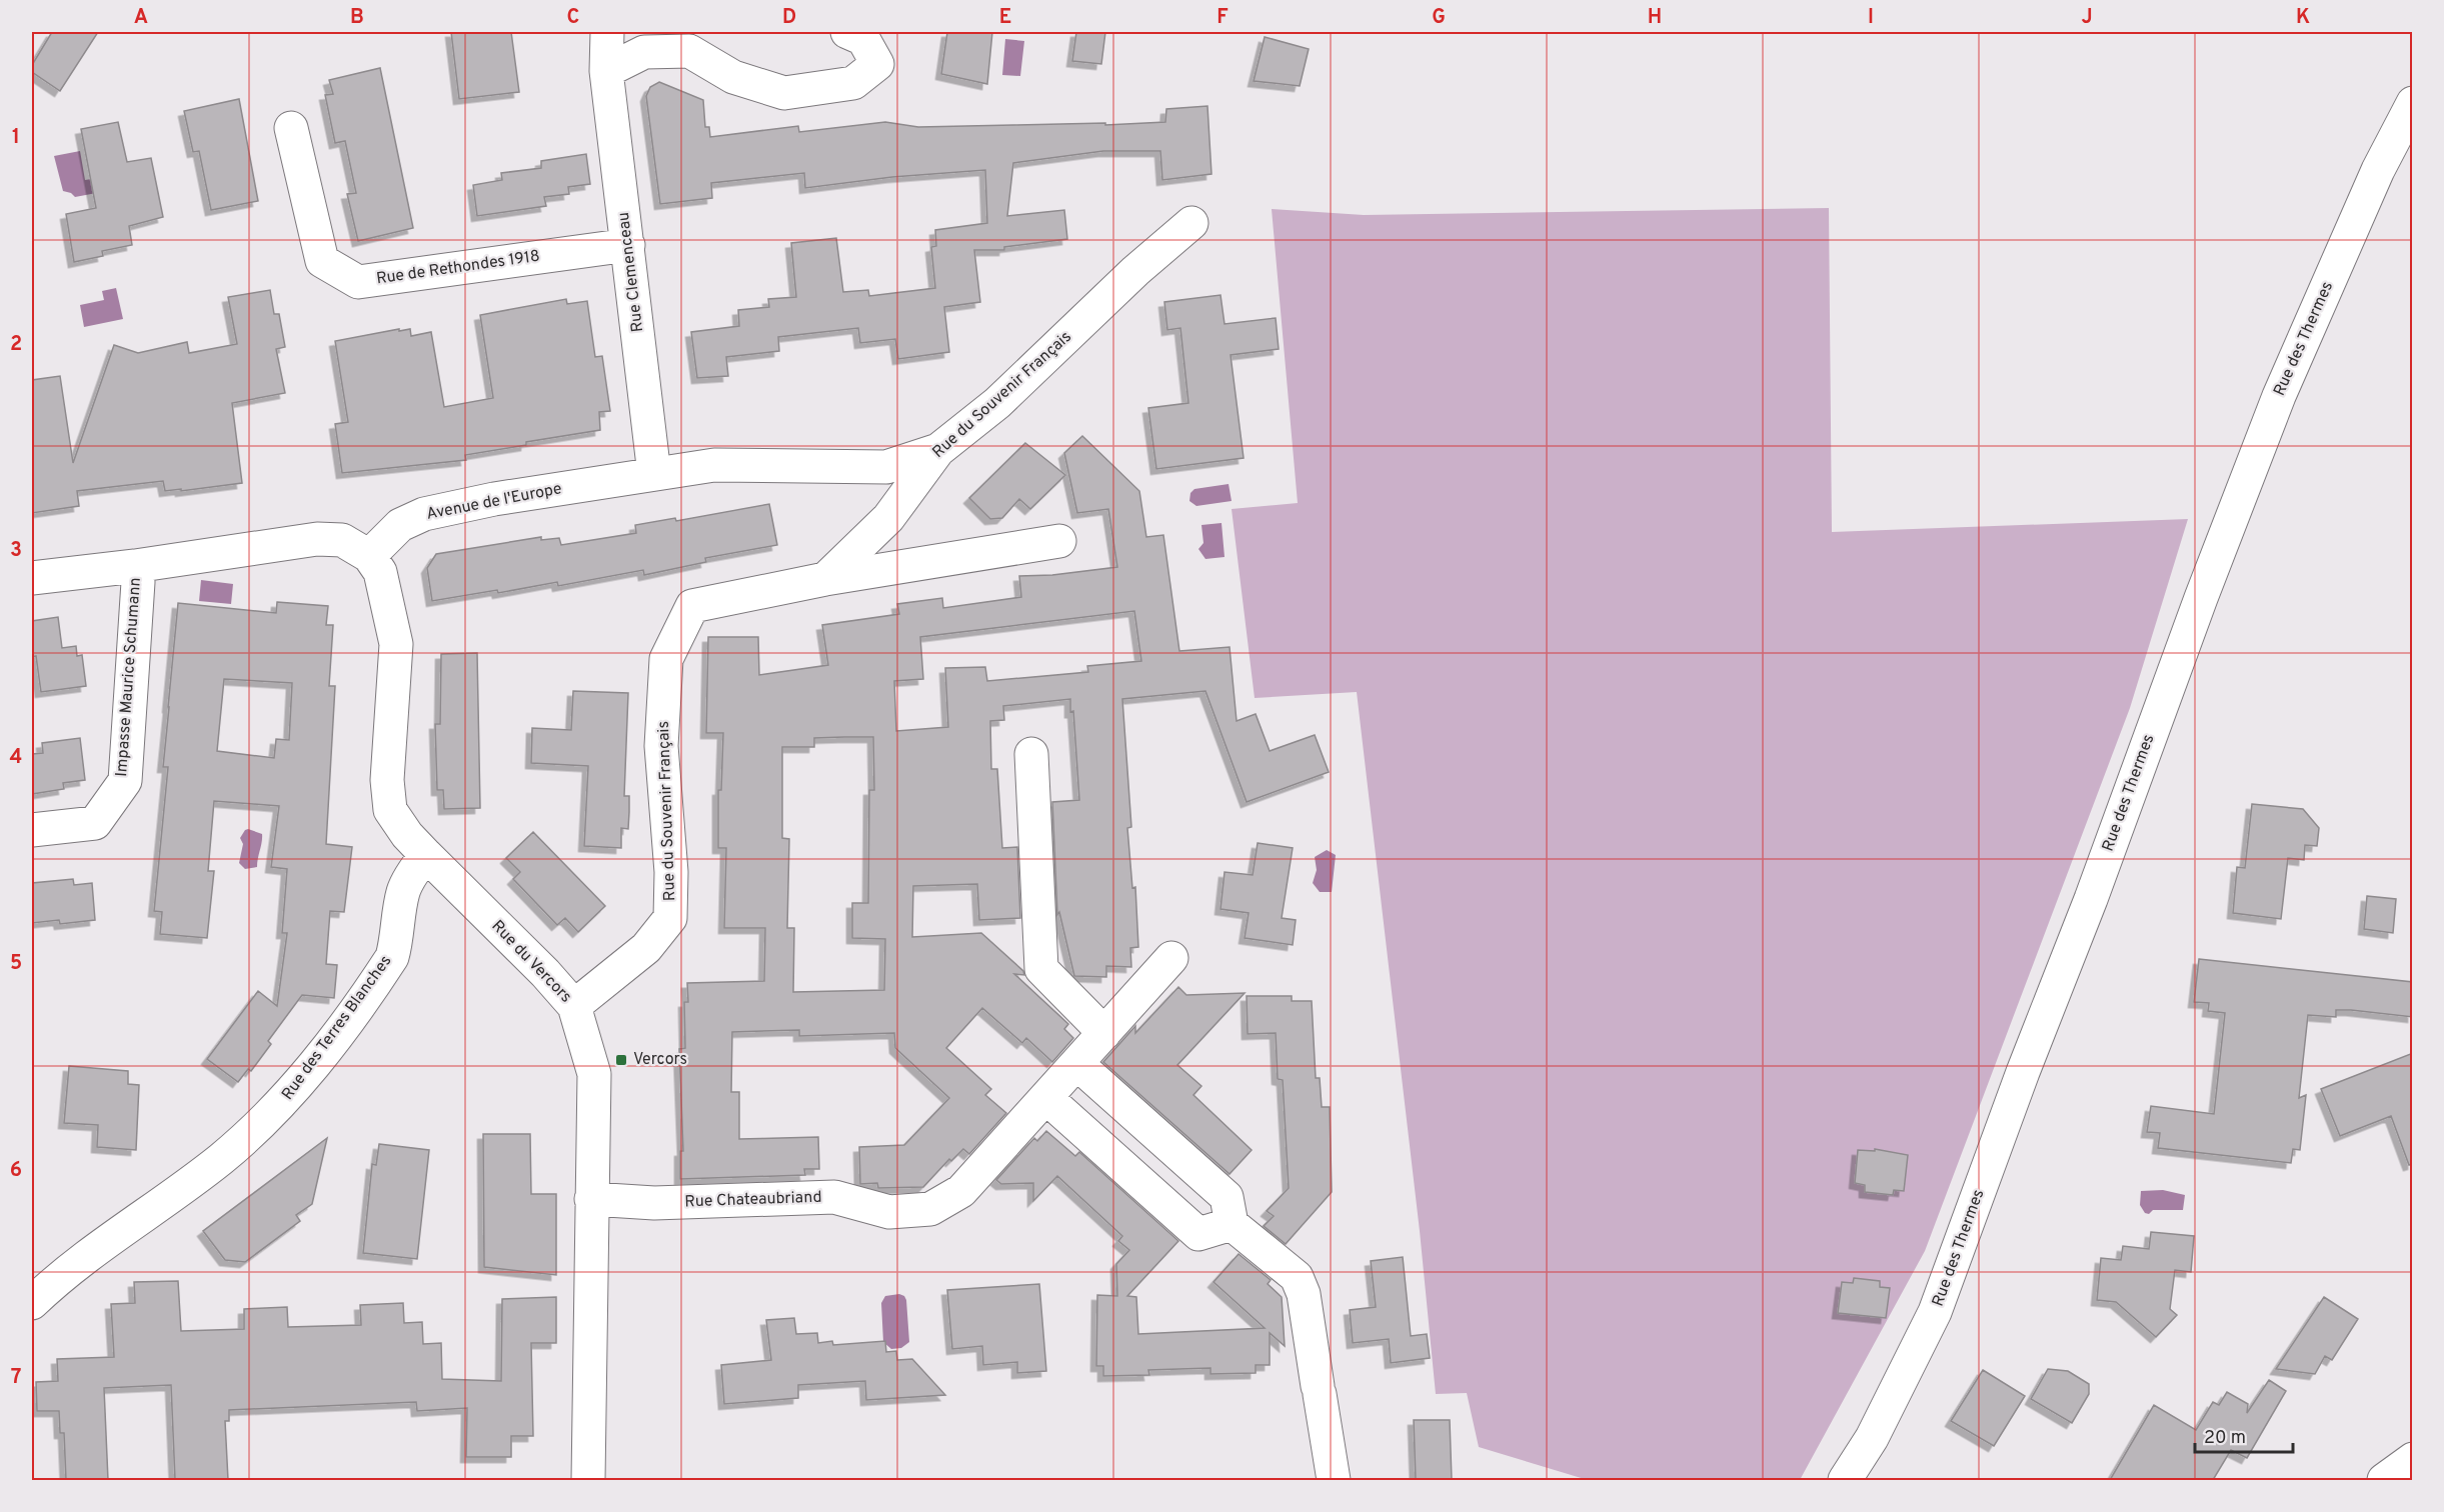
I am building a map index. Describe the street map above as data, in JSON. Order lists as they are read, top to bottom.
{
  "streets": {
    "street": [
      "Rue de Rethondes 1918",
      "Rue Clemenceau",
      "Rue des Thermes",
      "Rue du Souvenir Français",
      "Avenue de l'Europe",
      "Impasse Maurice Schumann",
      "Rue du Vercors",
      "Rue des Terres Blanches",
      "Rue Chateaubriand"
    ]
  },
  "crossings": [
    ["Rue de Rethondes 1918", "Rue Clemenceau"],
    ["Rue Clemenceau", "Avenue de l'Europe"],
    ["Rue du Souvenir Français", "Avenue de l'Europe"],
    ["Rue du Souvenir Français", "Rue du Vercors"],
    ["Avenue de l'Europe", "Rue du Vercors"],
    ["Rue du Vercors", "Rue des Terres Blanches"],
    ["Rue du Vercors", "Rue Chateaubriand"]
  ],
  "places": {
    "transit": ["Vercors"]
  },
  "scale_bar": "20 m",
  "grid": {
    "columns": [
      "A",
      "B",
      "C",
      "D",
      "E",
      "F",
      "G",
      "H",
      "I",
      "J",
      "K"
    ],
    "rows": [
      "1",
      "2",
      "3",
      "4",
      "5",
      "6",
      "7"
    ]
  }
}
